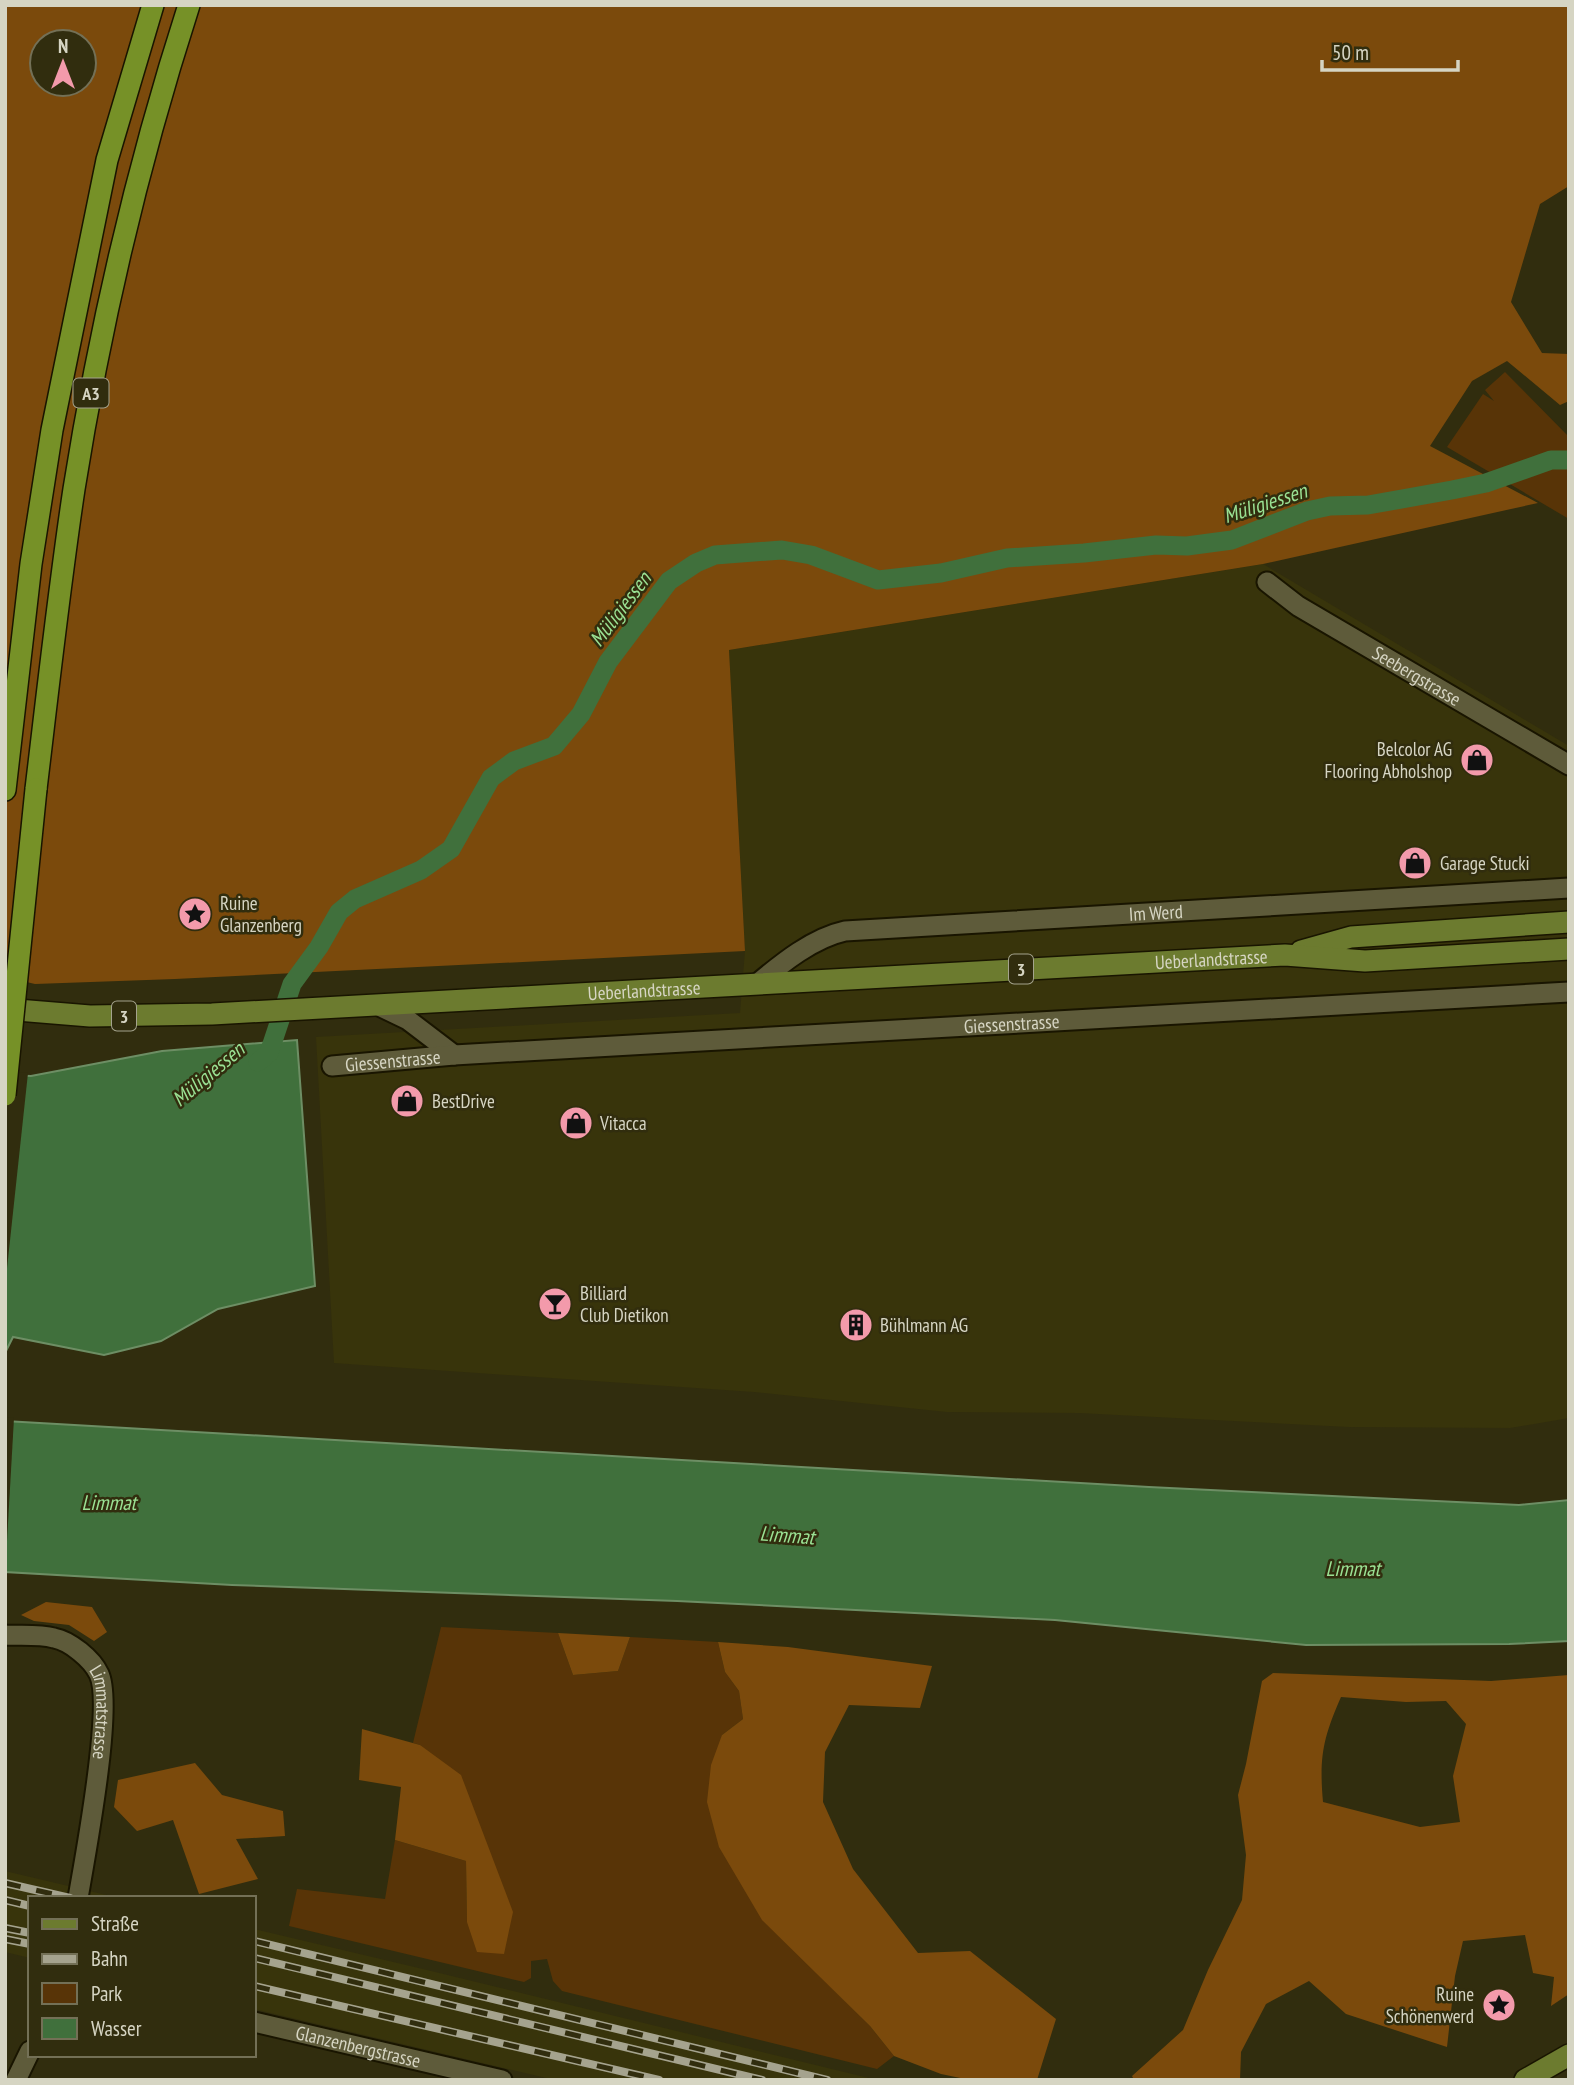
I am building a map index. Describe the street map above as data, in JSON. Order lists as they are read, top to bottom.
{
  "streets": {
    "highway": ["A3"],
    "main road": ["Ueberlandstrasse", "3"],
    "street": [
      "Seebergstrasse",
      "Im Werd",
      "Giessenstrasse",
      "Limmatstrasse",
      "Glanzenbergstrasse"
    ]
  },
  "crossings": [
    ["Im Werd", "Ueberlandstrasse"],
    ["Ueberlandstrasse", "Giessenstrasse"]
  ],
  "water": ["Müligiessen", "Limmat"],
  "places": {
    "shop": [
      "Belcolor AG Flooring Abholshop",
      "Garage Stucki",
      "BestDrive",
      "Vitacca"
    ],
    "place": ["Ruine Glanzenberg", "Ruine Schönenwerd"],
    "bar": ["Billiard Club Dietikon"],
    "building": ["Bühlmann AG"]
  },
  "legend": [
    "Straße",
    "Bahn",
    "Park",
    "Wasser"
  ],
  "scale_bar": "50 m",
  "north": "top"
}
